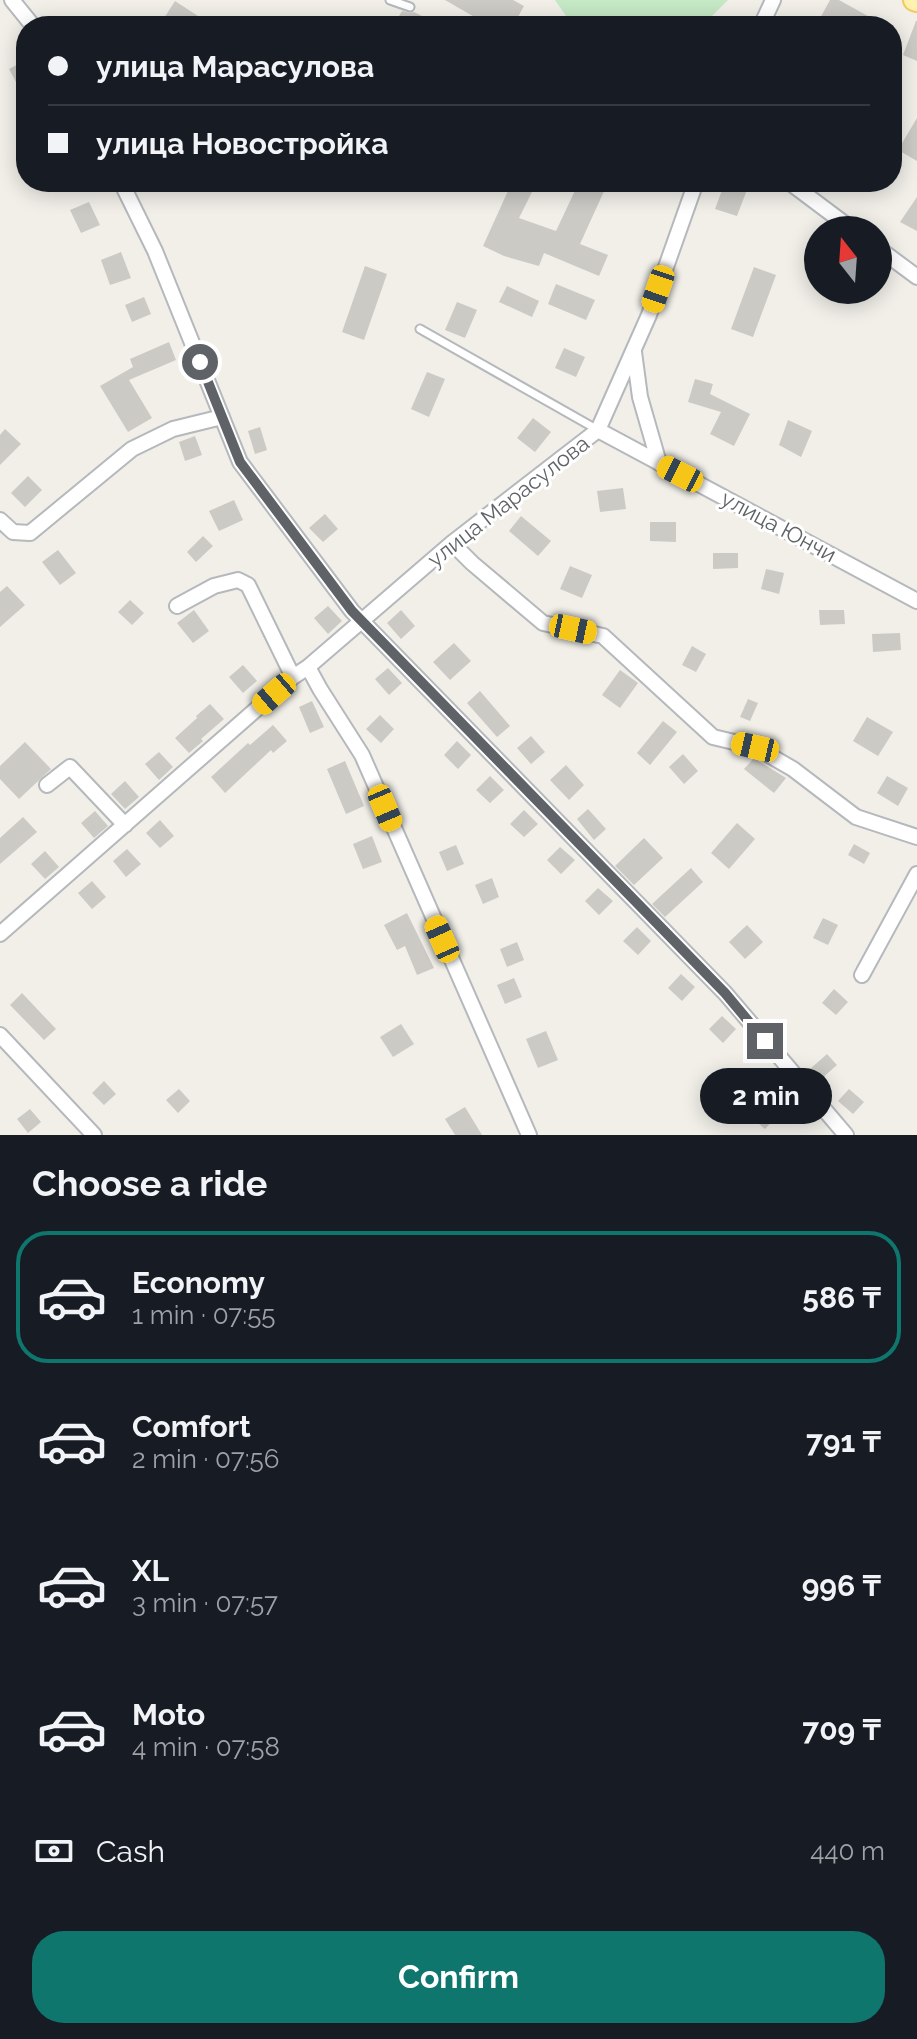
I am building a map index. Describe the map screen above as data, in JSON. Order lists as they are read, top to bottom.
{
  "streets": {
    "street": ["улица Марасулова", "улица Юнчи"]
  },
  "crossings": [
    ["улица Марасулова", "улица Юнчи"]
  ],
  "north": "top",
  "page": {
    "banner": ["улица Марасулова", "улица Новостройка"],
    "bubble": "2 min",
    "heading": "Choose a ride",
    "list": [
      {
        "name": "Economy",
        "note": "1 min · 07:55",
        "value": "586 ₸"
      },
      {
        "name": "Comfort",
        "note": "2 min · 07:56",
        "value": "791 ₸"
      },
      {
        "name": "XL",
        "note": "3 min · 07:57",
        "value": "996 ₸"
      },
      {
        "name": "Moto",
        "note": "4 min · 07:58",
        "value": "709 ₸"
      }
    ],
    "pay": ["Cash", "440 m"],
    "buttons": "Confirm"
  }
}
